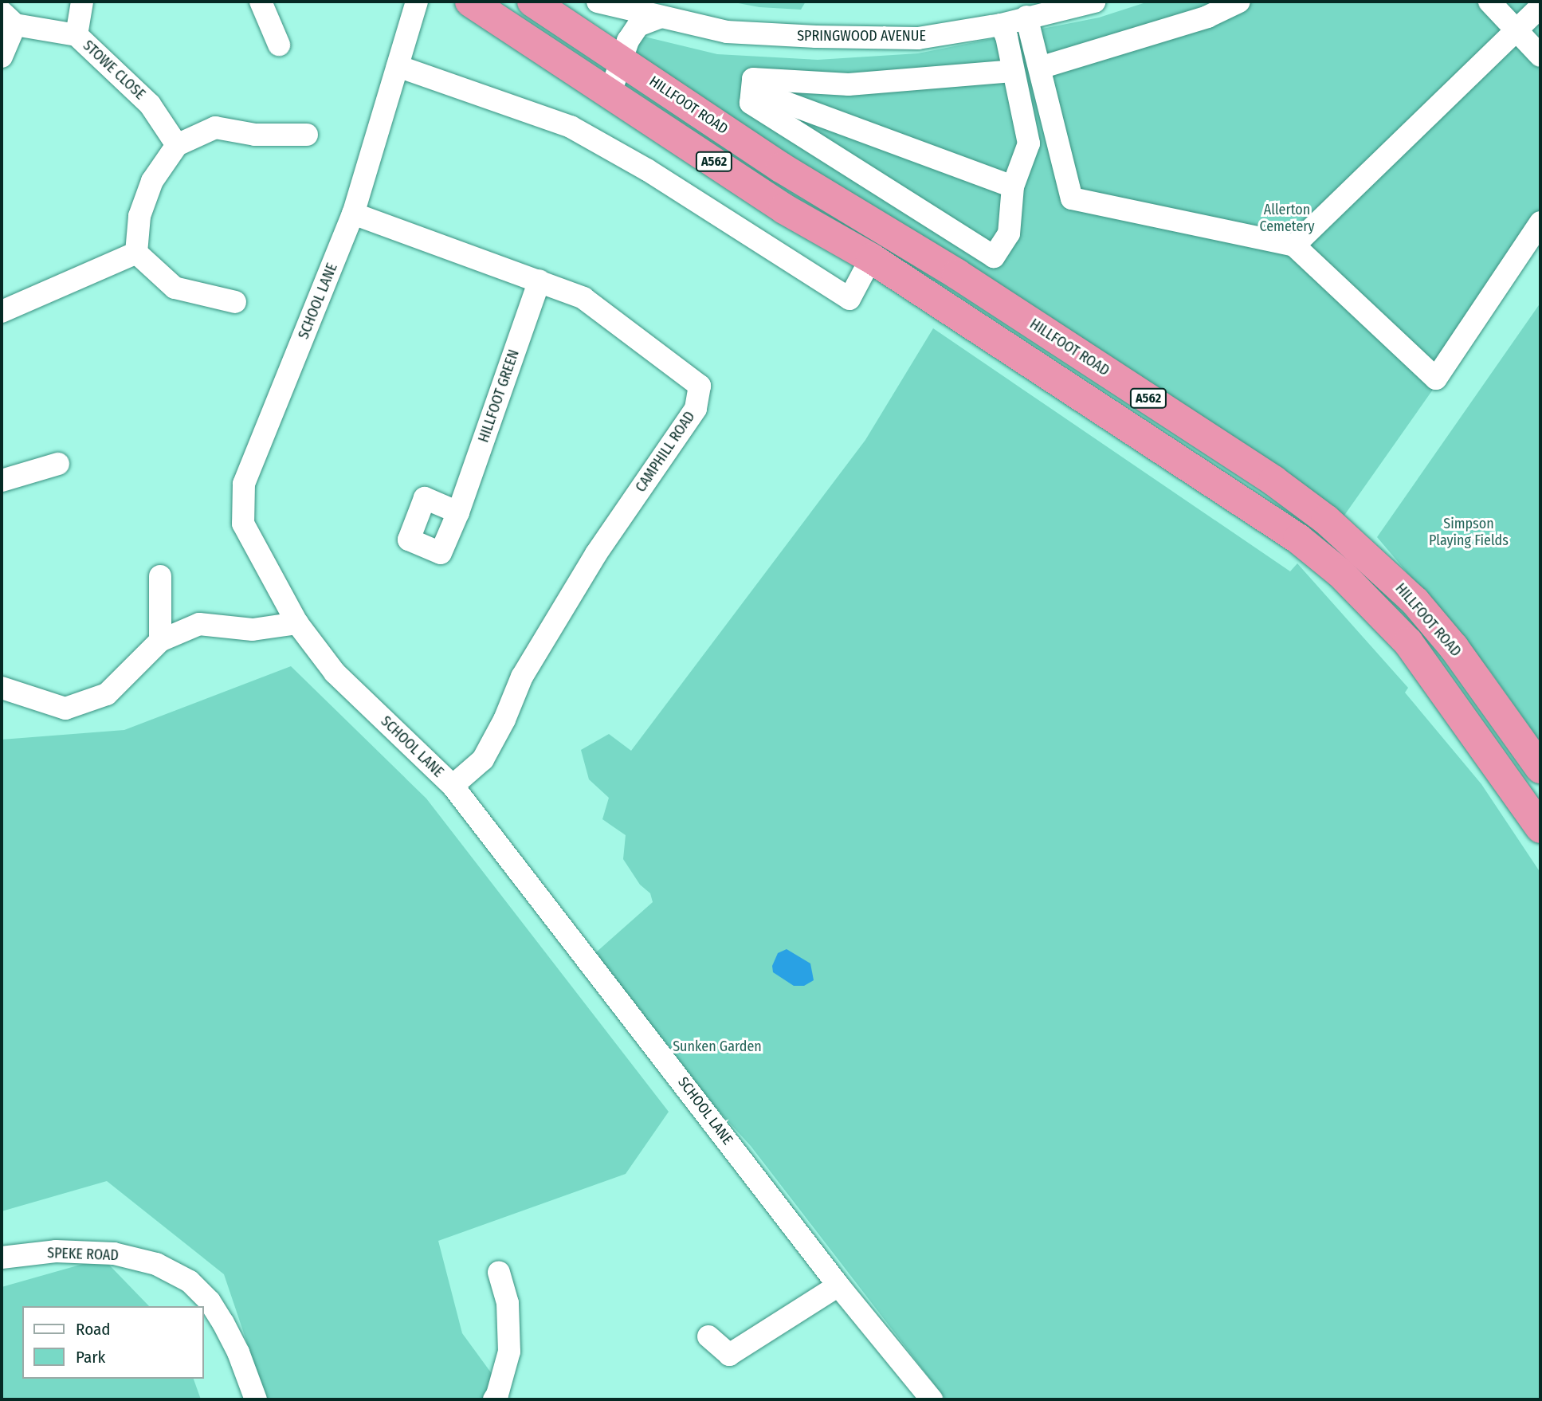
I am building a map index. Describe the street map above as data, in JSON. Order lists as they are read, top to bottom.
{
  "streets": {
    "highway": ["HILLFOOT ROAD", "A562"],
    "street": [
      "SPRINGWOOD AVENUE",
      "STOWE CLOSE",
      "SCHOOL LANE",
      "HILLFOOT GREEN",
      "CAMPHILL ROAD",
      "SPEKE ROAD"
    ]
  },
  "crossings": [
    ["SCHOOL LANE", "CAMPHILL ROAD"],
    ["HILLFOOT GREEN", "CAMPHILL ROAD"]
  ],
  "parks": ["Allerton Cemetery", "Simpson Playing Fields", "Sunken Garden"],
  "legend": ["Road", "Park"]
}
